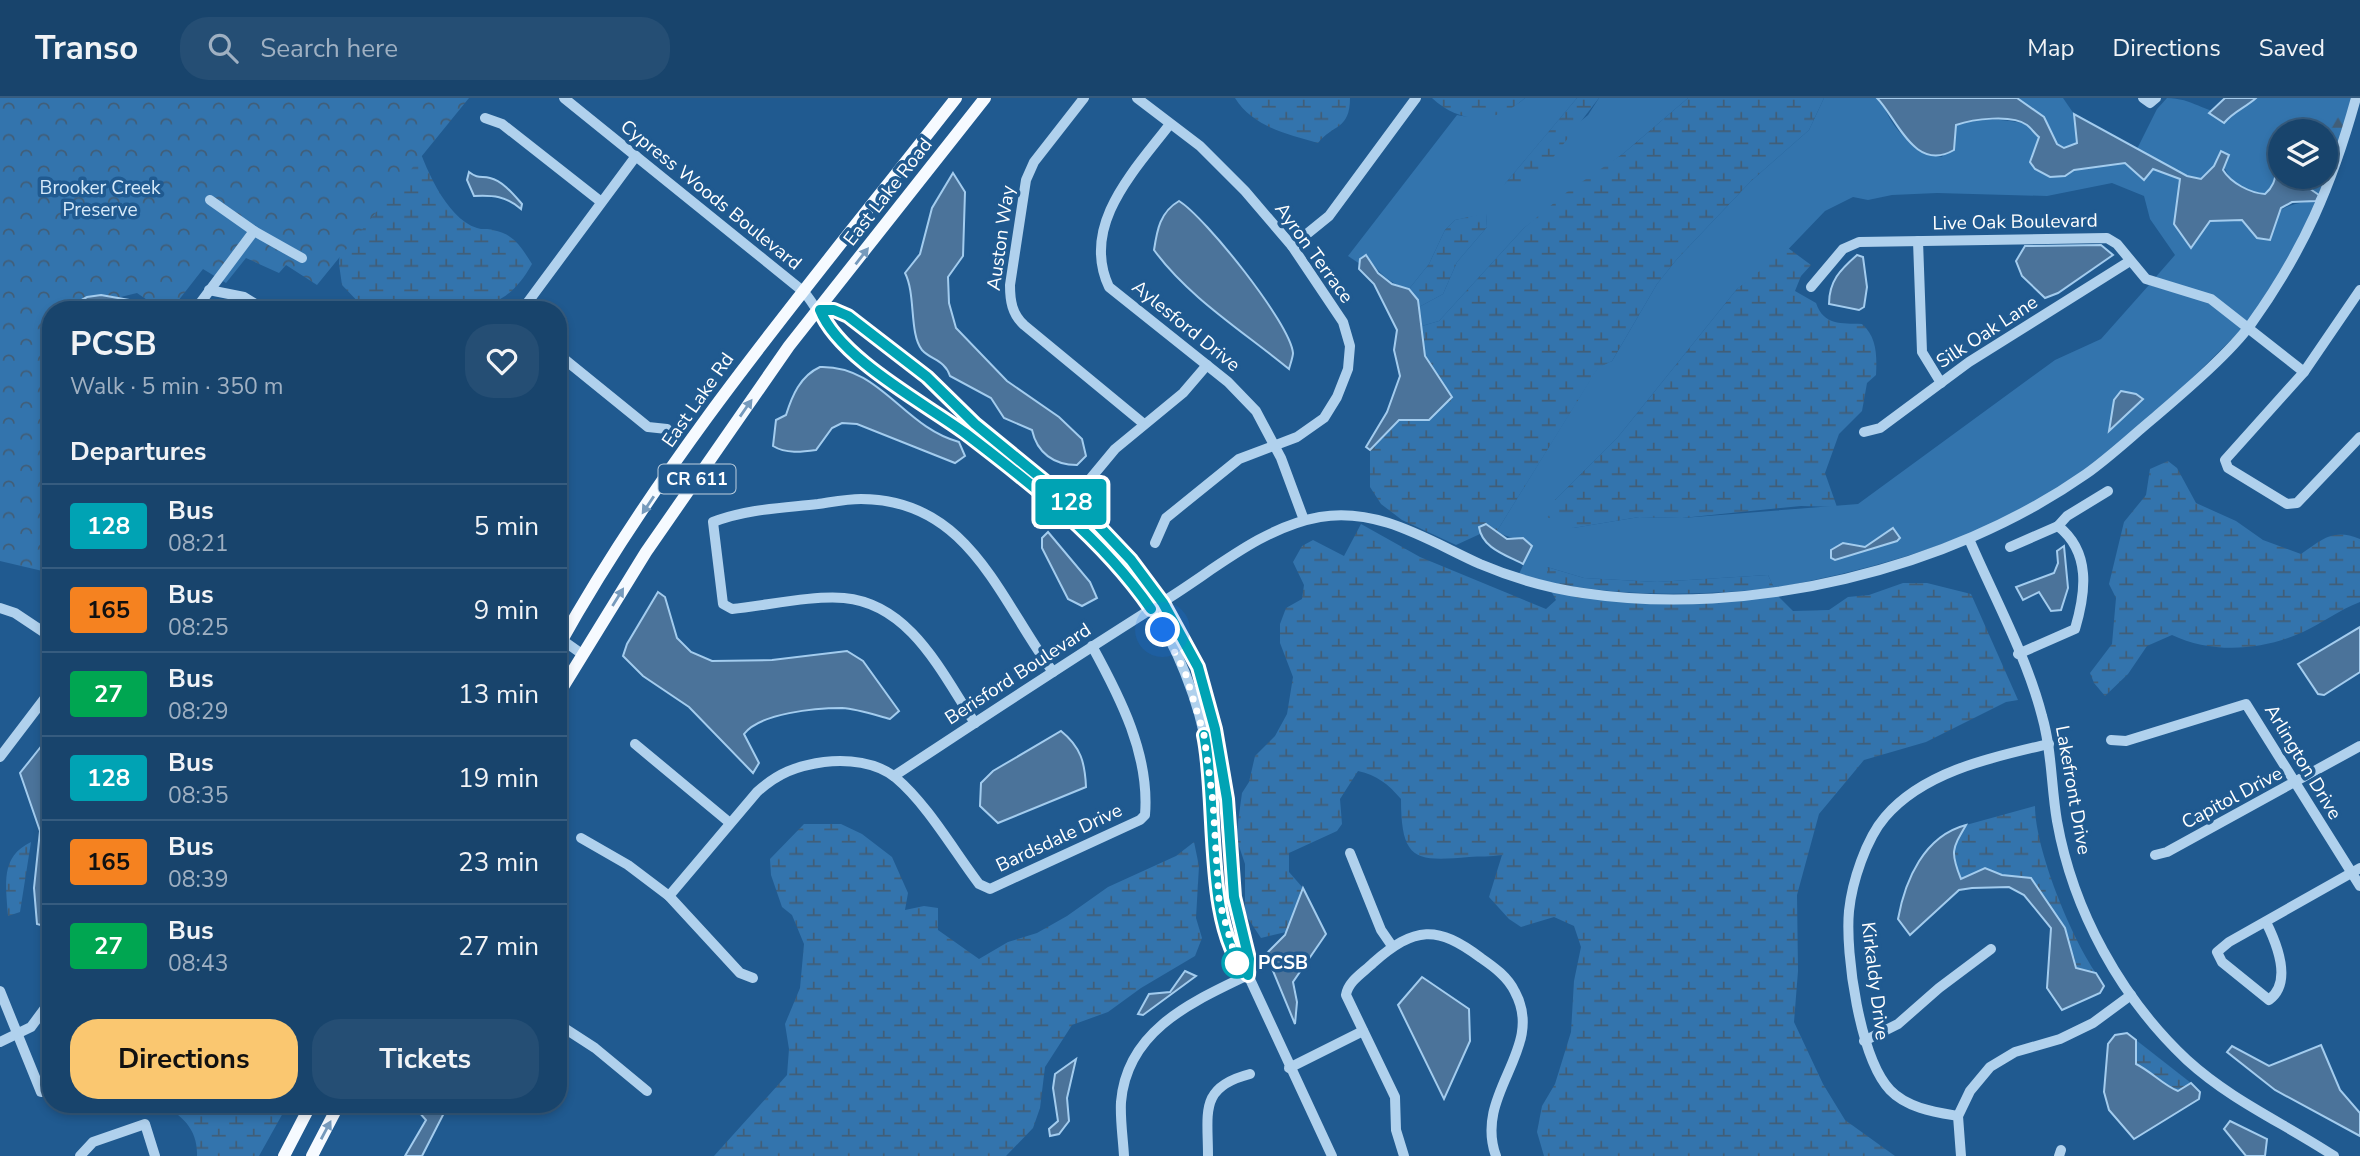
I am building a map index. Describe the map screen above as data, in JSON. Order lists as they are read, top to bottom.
{
  "streets": {
    "main road": ["East Lake Road", "East Lake Rd", "CR 611"],
    "street": [
      "Cypress Woods Boulevard",
      "Live Oak Boulevard",
      "Auston Way",
      "Ayron Terrace",
      "Aylesford Drive",
      "Silk Oak Lane",
      "Berisford Boulevard",
      "Arlington Drive",
      "Lakefront Drive",
      "Capitol Drive",
      "Bardsdale Drive",
      "Kirkaldy Drive"
    ]
  },
  "crossings": [
    ["East Lake Road", "Cypress Woods Boulevard"],
    ["East Lake Road", "CR 611"],
    ["Cypress Woods Boulevard", "East Lake Rd"],
    ["Cypress Woods Boulevard", "CR 611"],
    ["Cypress Woods Boulevard", "Berisford Boulevard"],
    ["Live Oak Boulevard", "Silk Oak Lane"],
    ["Live Oak Boulevard", "Berisford Boulevard"],
    ["Ayron Terrace", "Aylesford Drive"],
    ["Aylesford Drive", "Berisford Boulevard"],
    ["East Lake Rd", "CR 611"],
    ["Berisford Boulevard", "Lakefront Drive"],
    ["Berisford Boulevard", "Bardsdale Drive"],
    ["Arlington Drive", "Capitol Drive"],
    ["Lakefront Drive", "Kirkaldy Drive"]
  ],
  "parks": ["Brooker Creek Preserve"],
  "places": ["PCSB"],
  "lines": ["bus line 128"],
  "page": {
    "header": "Transo",
    "search": "Search here",
    "nav": ["Map", "Directions", "Saved"],
    "on_map": "128",
    "heading": [
      ["PCSB", "Walk · 5 min · 350 m"],
      "Departures"
    ],
    "list": [
      {
        "mark": "128",
        "name": "Bus",
        "note": "08:21",
        "value": "5 min"
      },
      {
        "mark": "165",
        "name": "Bus",
        "note": "08:25",
        "value": "9 min"
      },
      {
        "mark": "27",
        "name": "Bus",
        "note": "08:29",
        "value": "13 min"
      },
      {
        "mark": "128",
        "name": "Bus",
        "note": "08:35",
        "value": "19 min"
      },
      {
        "mark": "165",
        "name": "Bus",
        "note": "08:39",
        "value": "23 min"
      },
      {
        "mark": "27",
        "name": "Bus",
        "note": "08:43",
        "value": "27 min"
      }
    ],
    "buttons": ["Directions", "Tickets"]
  }
}
